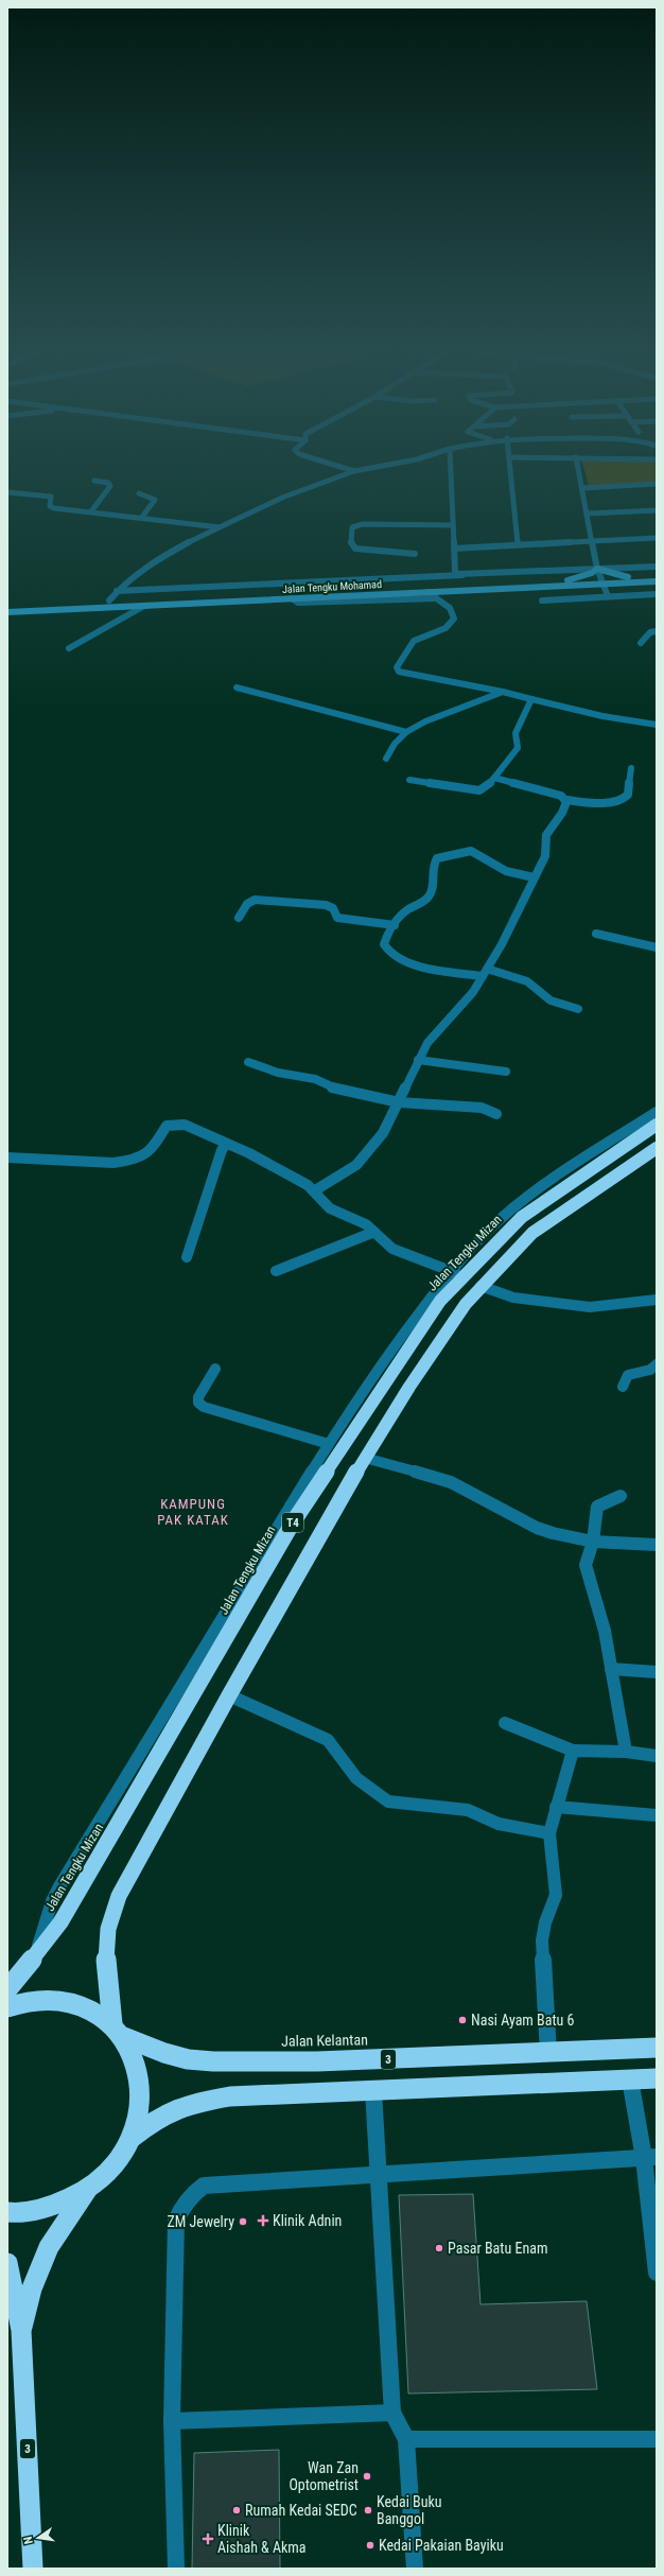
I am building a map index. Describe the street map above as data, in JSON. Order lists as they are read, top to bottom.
{
  "streets": {
    "highway": [
      "Jalan Tengku Mizan",
      "T4",
      "Jalan Kelantan",
      "3"
    ],
    "main road": ["Jalan Tengku Mohamad"]
  },
  "crossings": [
    ["T4", "Jalan Kelantan"],
    ["T4", "3"],
    ["Jalan Kelantan", "3"]
  ],
  "districts": ["KAMPUNG PAK KATAK"],
  "places": {
    "other": [
      "Nasi Ayam Batu 6",
      "ZM Jewelry",
      "Pasar Batu Enam",
      "Wan Zan Optometrist",
      "Rumah Kedai SEDC",
      "Kedai Buku Banggol",
      "Kedai Pakaian Bayiku"
    ],
    "health": ["Klinik Adnin", "Klinik Aishah & Akma"]
  },
  "north": "left"
}
